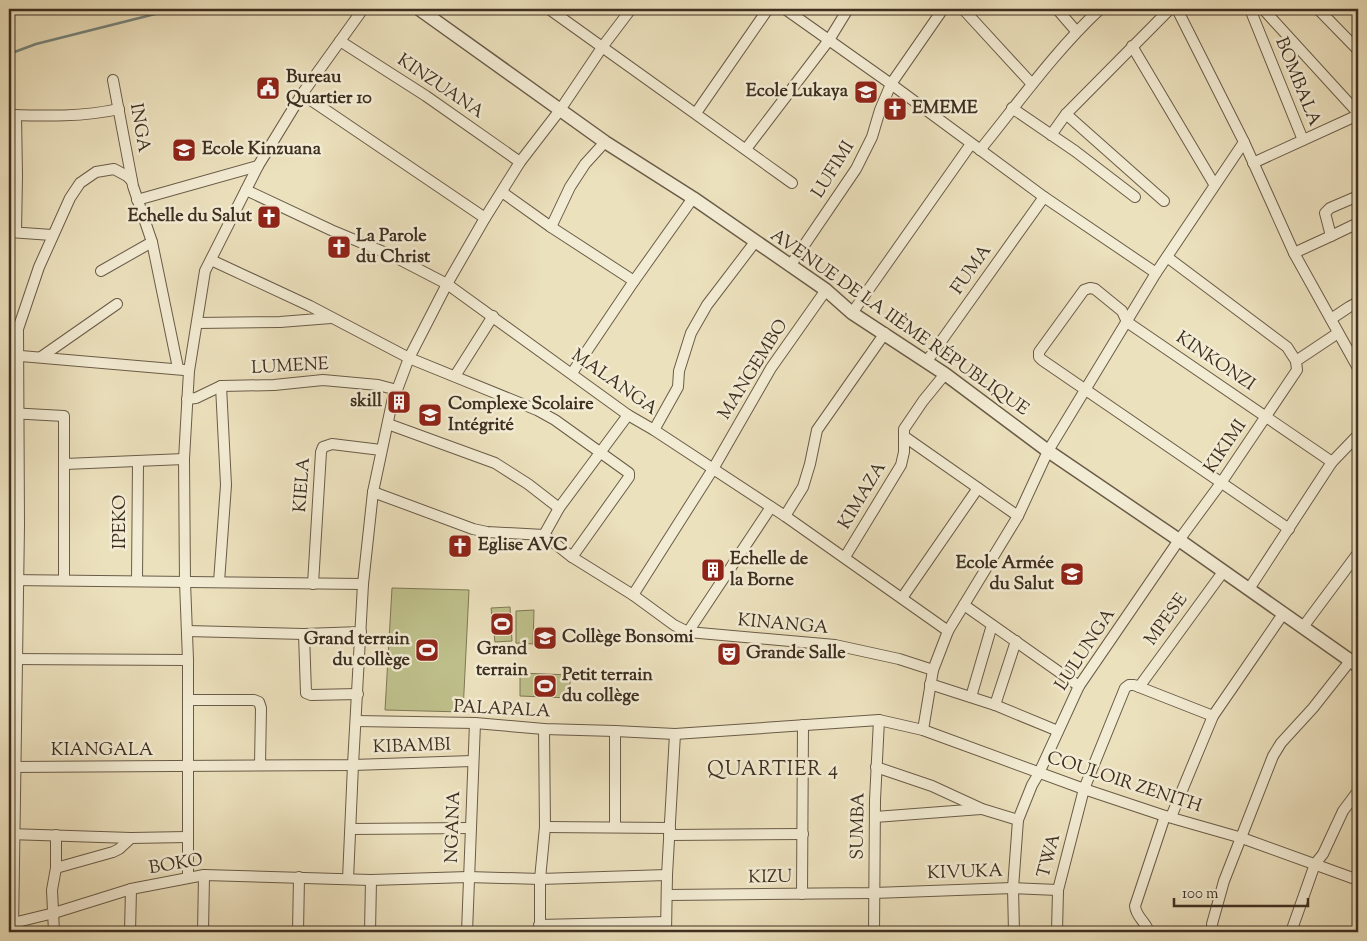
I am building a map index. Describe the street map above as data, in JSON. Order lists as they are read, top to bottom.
{
  "streets": {
    "street": [
      "BOMBALA",
      "KINZUANA",
      "INGA",
      "LUFIMI",
      "FUMA",
      "AVENUE DE LA IIÈME RÉPUBLIQUE",
      "KINKONZI",
      "LUMENE",
      "MANGEMBO",
      "MALANGA",
      "KIKIMI",
      "KIELA",
      "KIMAZA",
      "IPEKO",
      "MPESE",
      "KINANGA",
      "LULUNGA",
      "PALAPALA",
      "KIBAMBI",
      "KIANGALA",
      "COULOIR ZENITH",
      "SUMBA",
      "NGANA",
      "TWA",
      "BOKO",
      "KIVUKA",
      "KIZU"
    ]
  },
  "crossings": [
    ["LUFIMI", "AVENUE DE LA IIÈME RÉPUBLIQUE"],
    ["FUMA", "AVENUE DE LA IIÈME RÉPUBLIQUE"],
    ["AVENUE DE LA IIÈME RÉPUBLIQUE", "MANGEMBO"],
    ["AVENUE DE LA IIÈME RÉPUBLIQUE", "KIKIMI"],
    ["AVENUE DE LA IIÈME RÉPUBLIQUE", "KIMAZA"],
    ["AVENUE DE LA IIÈME RÉPUBLIQUE", "MPESE"],
    ["AVENUE DE LA IIÈME RÉPUBLIQUE", "LULUNGA"],
    ["KINKONZI", "KIKIMI"],
    ["MANGEMBO", "MALANGA"],
    ["MALANGA", "KIMAZA"],
    ["KIKIMI", "LULUNGA"],
    ["MPESE", "COULOIR ZENITH"],
    ["MPESE", "TWA"],
    ["LULUNGA", "COULOIR ZENITH"],
    ["LULUNGA", "KIVUKA"],
    ["PALAPALA", "NGANA"],
    ["KIBAMBI", "NGANA"],
    ["COULOIR ZENITH", "SUMBA"],
    ["COULOIR ZENITH", "TWA"],
    ["SUMBA", "KIVUKA"],
    ["SUMBA", "KIZU"],
    ["TWA", "KIVUKA"],
    ["KIVUKA", "KIZU"]
  ],
  "districts": ["QUARTIER 4"],
  "places": {
    "public building": ["Bureau Quartier 10"],
    "school or university": [
      "Ecole Lukaya",
      "Ecole Kinzuana",
      "Complexe Scolaire Intégrité",
      "Ecole Armée du Salut",
      "Collège Bonsomi"
    ],
    "church": [
      "EMEME",
      "Echelle du Salut",
      "La Parole du Christ",
      "Eglise AVC"
    ],
    "building": ["skill", "Echelle de la Borne"],
    "sports": ["Grand terrain", "Grand terrain du collège", "Petit terrain du collège"],
    "theatre": ["Grande Salle"]
  },
  "scale_bar": "100 m"
}
